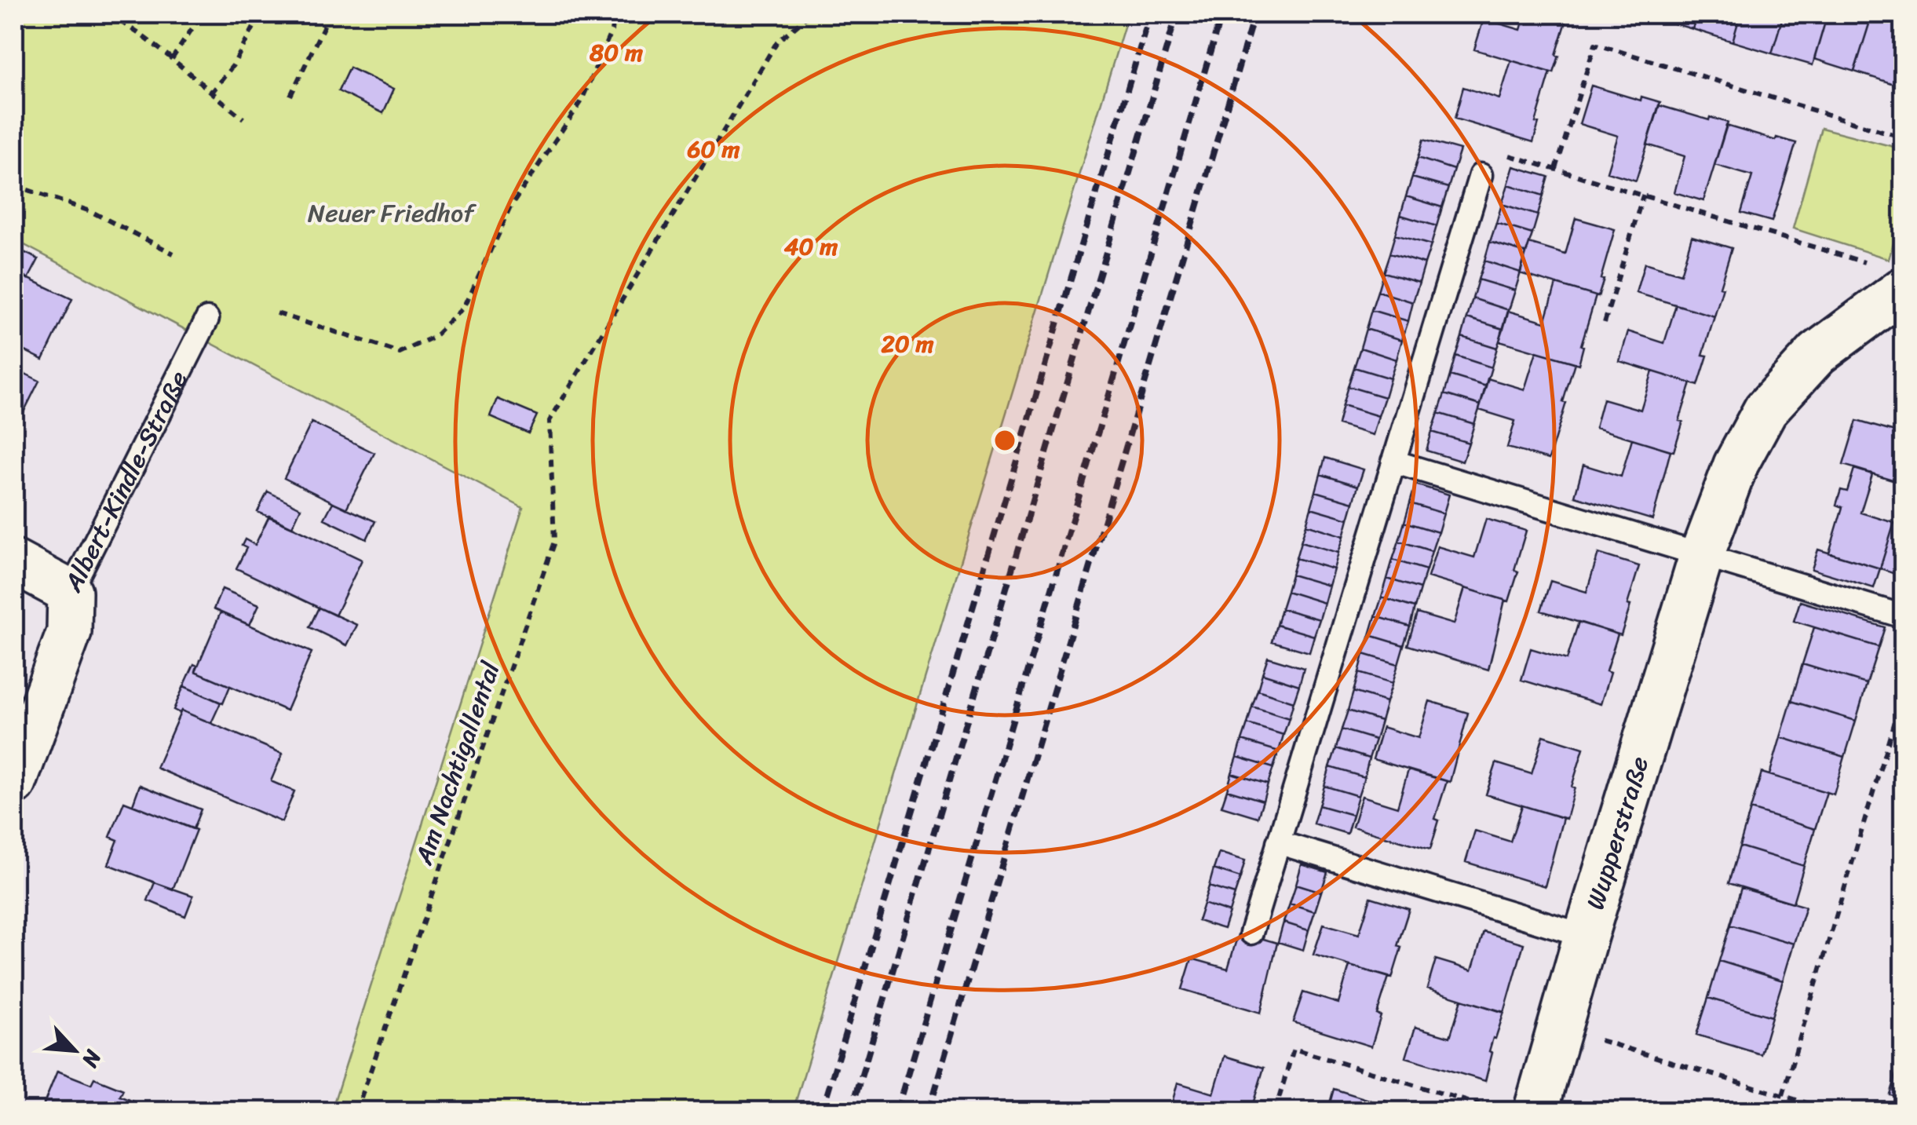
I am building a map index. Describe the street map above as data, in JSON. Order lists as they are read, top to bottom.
{
  "streets": {
    "street": ["Albert-Kindle-Straße", "Wupperstraße"],
    "path": ["Am Nachtigallental"]
  },
  "parks": ["Neuer Friedhof"],
  "north": "bottom right",
  "rings": [
    "80 m",
    "60 m",
    "40 m",
    "20 m"
  ]
}
